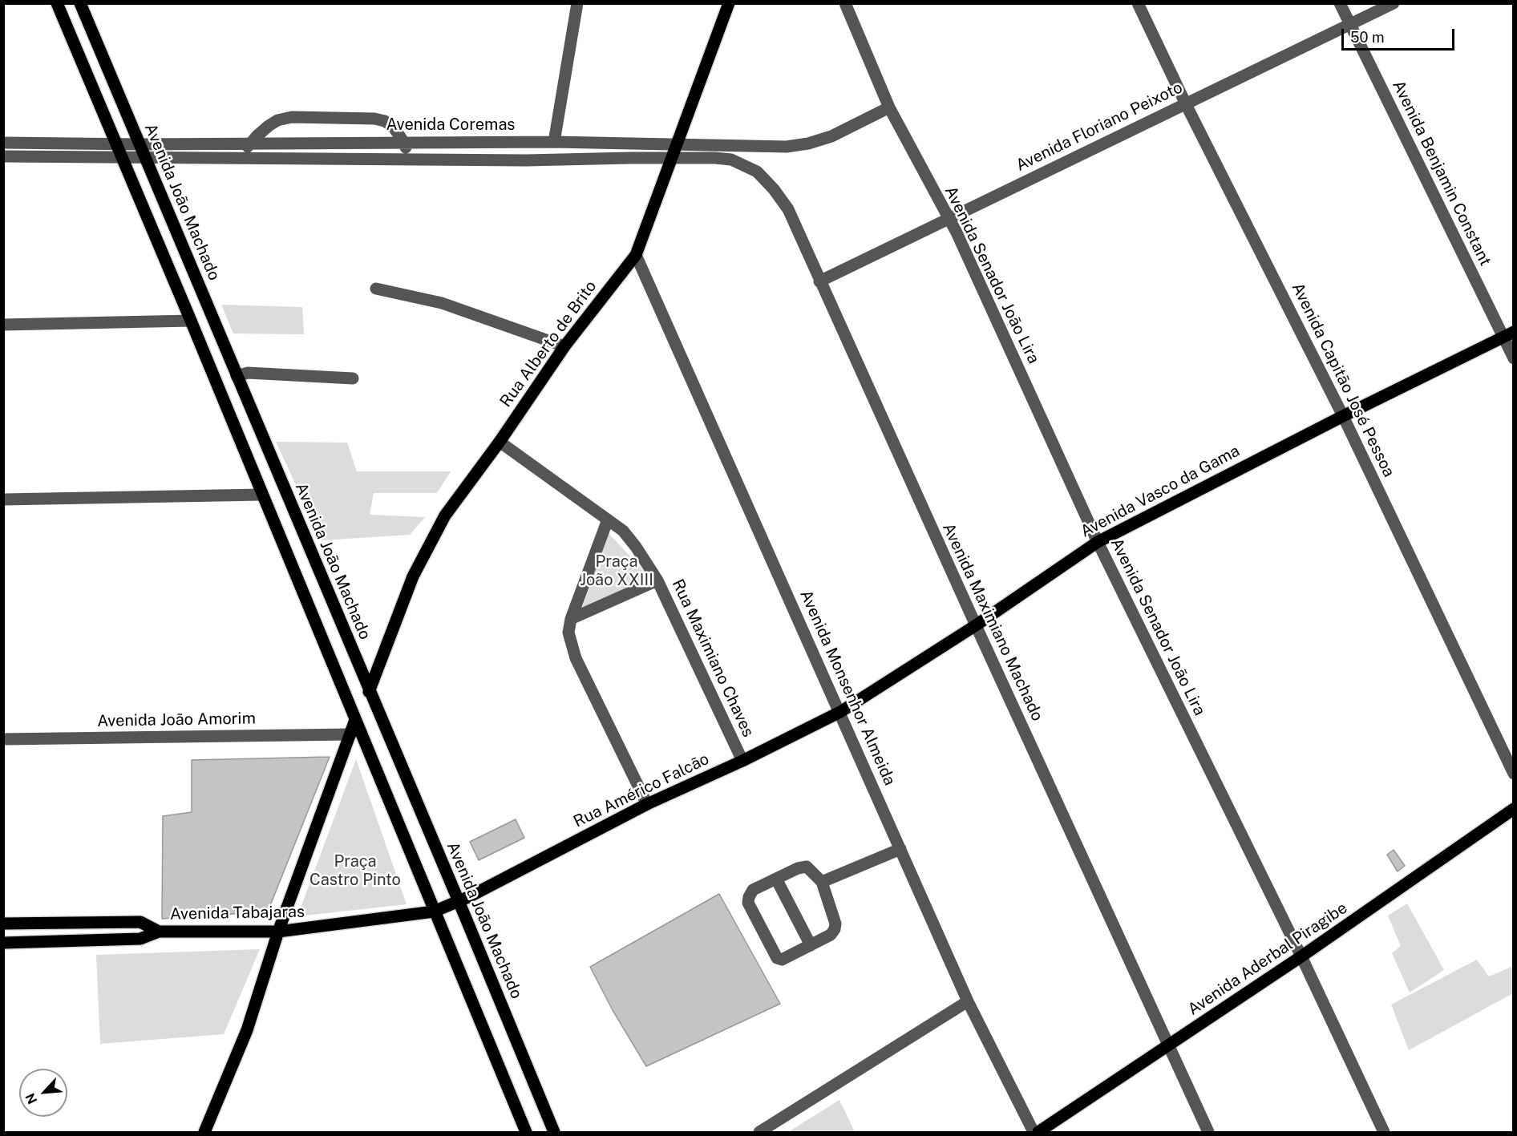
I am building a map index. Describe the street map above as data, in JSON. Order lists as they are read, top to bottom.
{
  "streets": {
    "main road": [
      "Avenida João Machado",
      "Rua Alberto de Brito",
      "Avenida Vasco da Gama",
      "Rua Américo Falcão",
      "Avenida Tabajaras",
      "Avenida Aderbal Piragibe"
    ],
    "street": [
      "Avenida Coremas",
      "Avenida Floriano Peixoto",
      "Avenida Benjamin Constant",
      "Avenida Senador João Lira",
      "Avenida Capitão José Pessoa",
      "Avenida Maximiano Machado",
      "Rua Maximiano Chaves",
      "Avenida Monsenhor Almeida",
      "Avenida João Amorim"
    ]
  },
  "crossings": [
    ["Avenida Coremas", "Avenida João Machado"],
    ["Avenida Coremas", "Avenida Senador João Lira"],
    ["Avenida Coremas", "Rua Alberto de Brito"],
    ["Avenida Floriano Peixoto", "Avenida Benjamin Constant"],
    ["Avenida Floriano Peixoto", "Avenida Senador João Lira"],
    ["Avenida Floriano Peixoto", "Avenida Capitão José Pessoa"],
    ["Avenida Floriano Peixoto", "Avenida Maximiano Machado"],
    ["Avenida Benjamin Constant", "Avenida Vasco da Gama"],
    ["Avenida João Machado", "Rua Alberto de Brito"],
    ["Avenida João Machado", "Rua Américo Falcão"],
    ["Avenida João Machado", "Avenida Tabajaras"],
    ["Avenida Senador João Lira", "Avenida Vasco da Gama"],
    ["Avenida Senador João Lira", "Avenida Aderbal Piragibe"],
    ["Rua Alberto de Brito", "Avenida Maximiano Machado"],
    ["Rua Alberto de Brito", "Rua Maximiano Chaves"],
    ["Rua Alberto de Brito", "Avenida Monsenhor Almeida"],
    ["Avenida Capitão José Pessoa", "Avenida Vasco da Gama"],
    ["Avenida Vasco da Gama", "Avenida Maximiano Machado"],
    ["Avenida Vasco da Gama", "Avenida Monsenhor Almeida"],
    ["Avenida Vasco da Gama", "Rua Américo Falcão"],
    ["Avenida Maximiano Machado", "Avenida Aderbal Piragibe"],
    ["Rua Maximiano Chaves", "Rua Américo Falcão"],
    ["Avenida Monsenhor Almeida", "Rua Américo Falcão"],
    ["Rua Américo Falcão", "Avenida Tabajaras"]
  ],
  "parks": ["Praça João XXIII", "Praça Castro Pinto"],
  "scale_bar": "50 m",
  "north": "bottom left"
}
